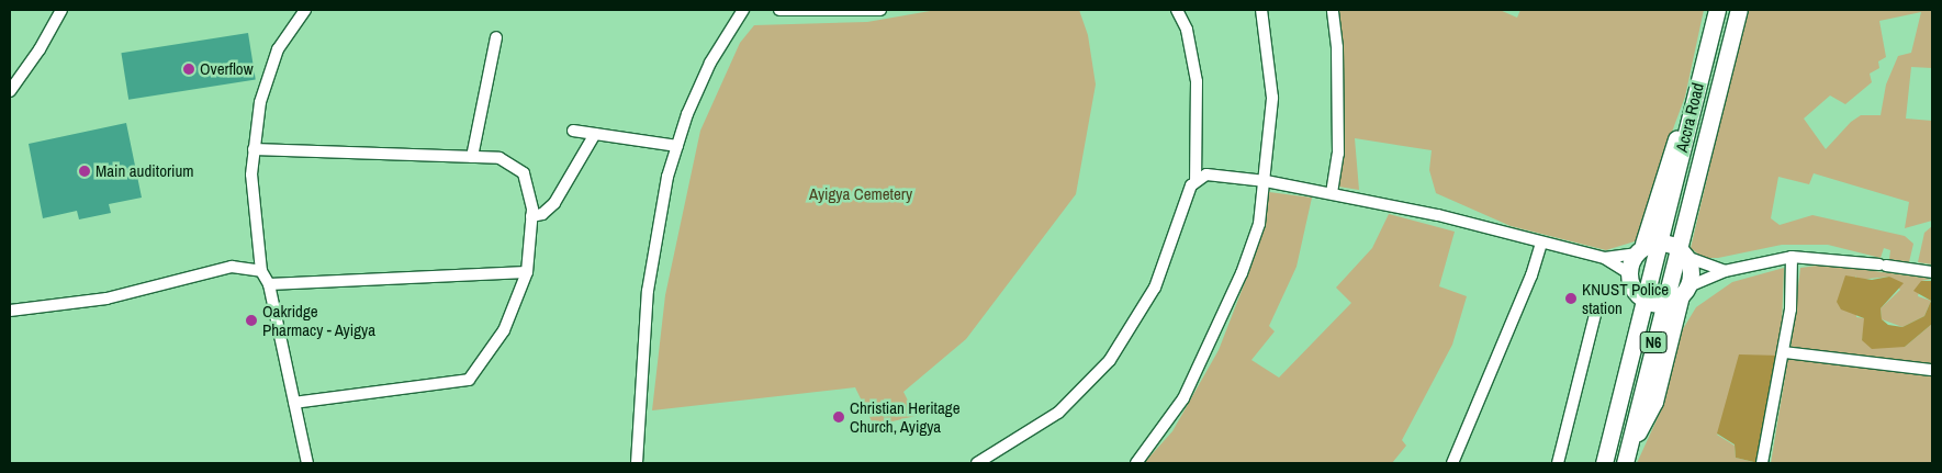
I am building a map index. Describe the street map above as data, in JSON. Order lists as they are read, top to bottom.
{
  "streets": {
    "highway": ["Accra Road", "N6"]
  },
  "crossings": [
    ["Accra Road", "N6"]
  ],
  "parks": ["Ayigya Cemetery"],
  "places": [
    "Overflow",
    "Main auditorium",
    "KNUST Police station",
    "Oakridge Pharmacy - Ayigya",
    "Christian Heritage Church, Ayigya"
  ]
}
